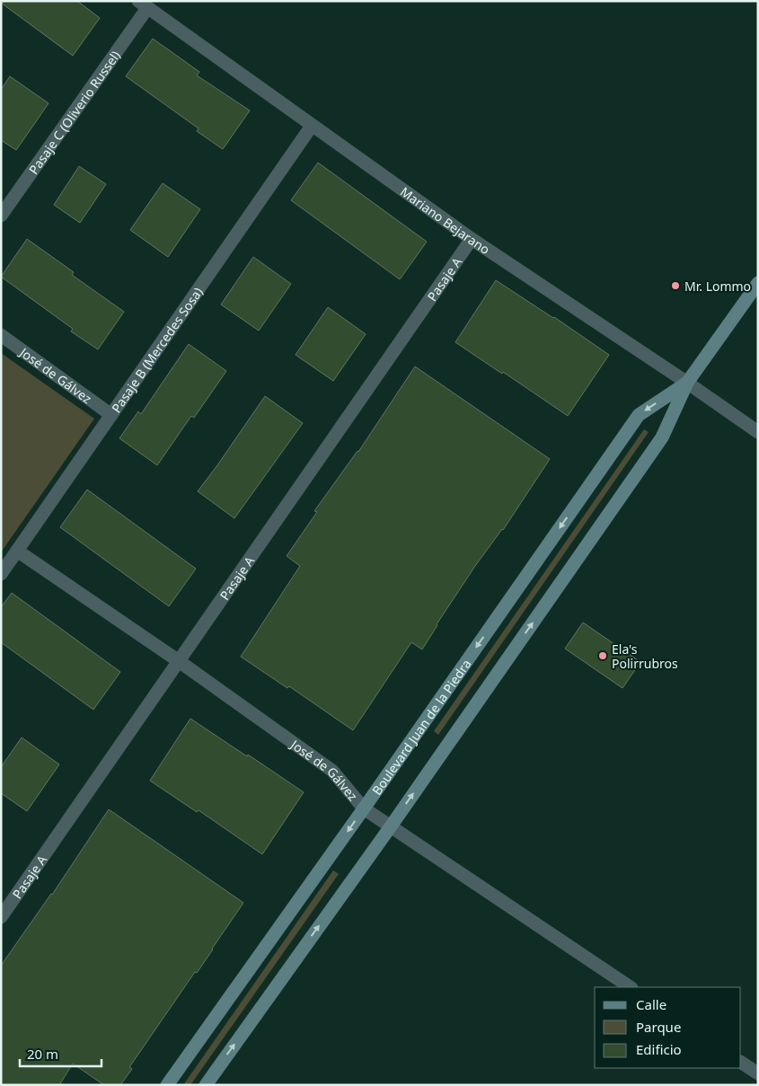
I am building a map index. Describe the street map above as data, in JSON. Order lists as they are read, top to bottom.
{
  "streets": {
    "main road": ["Boulevard Juan de la Piedra"],
    "street": [
      "Pasaje C (Oliverio Russel)",
      "Mariano Bejarano",
      "Pasaje A",
      "Pasaje B (Mercedes Sosa)",
      "José de Gálvez"
    ]
  },
  "crossings": [
    ["Pasaje C (Oliverio Russel)", "Mariano Bejarano"],
    ["Mariano Bejarano", "Pasaje A"],
    ["Mariano Bejarano", "Pasaje B (Mercedes Sosa)"],
    ["Mariano Bejarano", "Boulevard Juan de la Piedra"],
    ["Pasaje A", "José de Gálvez"],
    ["Pasaje B (Mercedes Sosa)", "José de Gálvez"],
    ["José de Gálvez", "Boulevard Juan de la Piedra"]
  ],
  "places": ["Mr. Lommo", "Ela's Polirrubros"],
  "legend": ["Calle", "Parque", "Edificio"],
  "scale_bar": "20 m"
}
